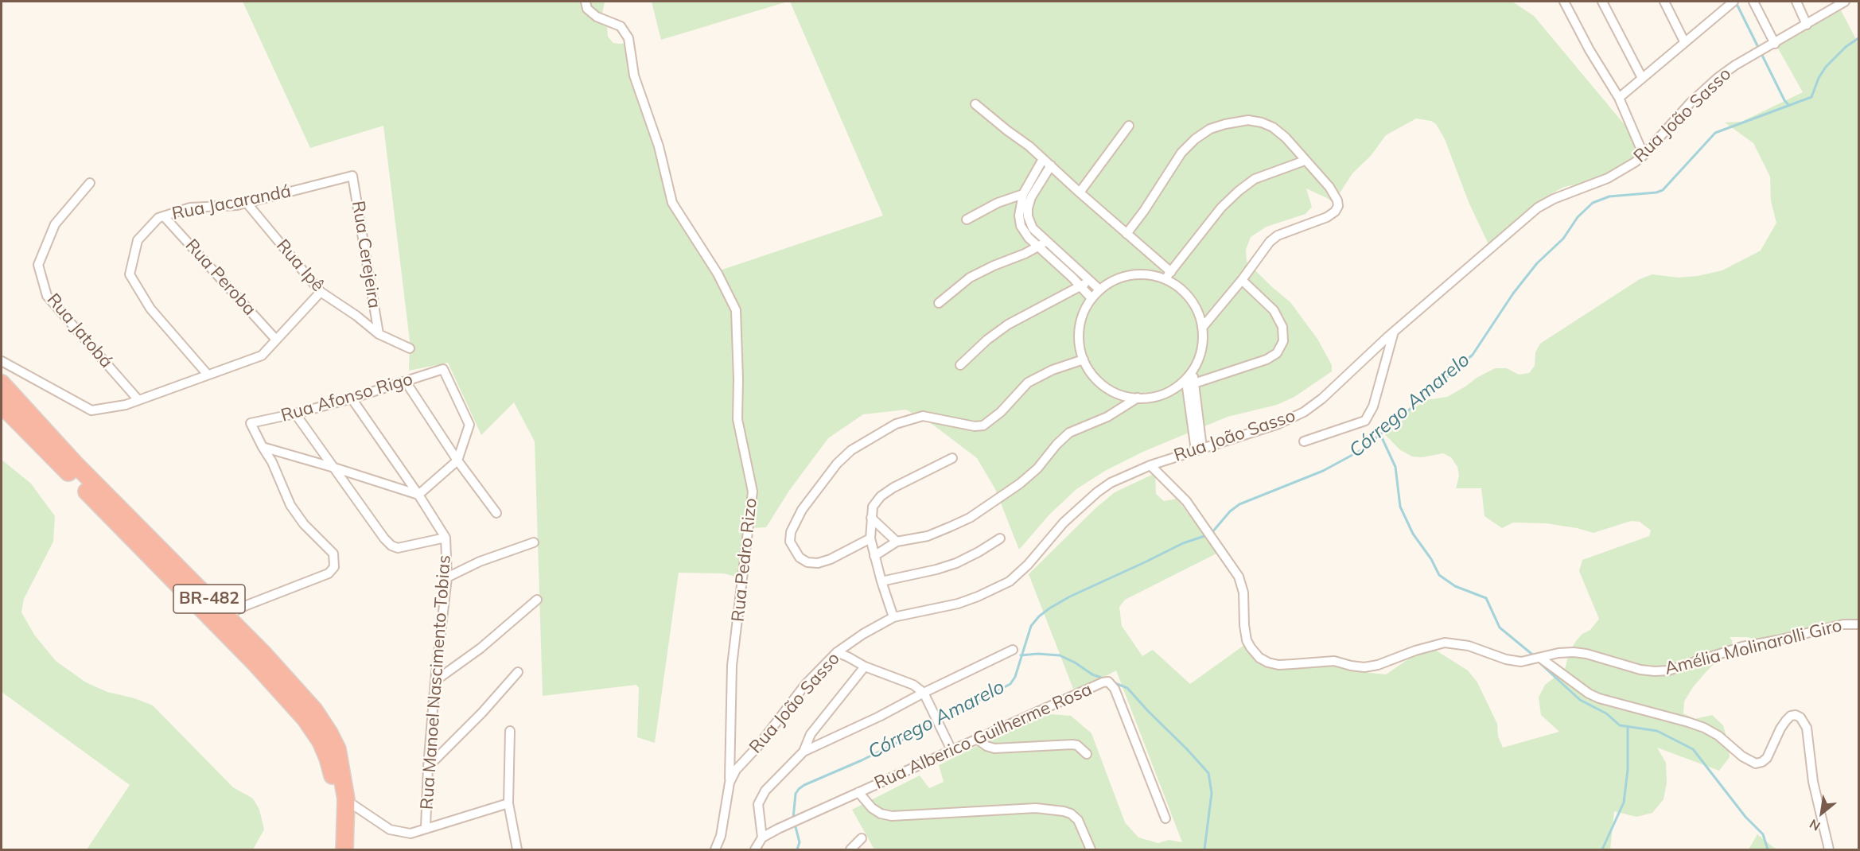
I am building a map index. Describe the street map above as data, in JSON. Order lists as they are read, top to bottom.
{
  "streets": {
    "highway": ["BR-482"],
    "street": [
      "Rua João Sasso",
      "Rua Jacarandá",
      "Rua Cerejeira",
      "Rua Ipê",
      "Rua Peroba",
      "Rua Jatobá",
      "Rua Afonso Rigo",
      "Rua Pedro Rizo",
      "Amélia Molinarolli Giro",
      "Rua Manoel Nascimento Tobias",
      "Rua Alberico Guilherme Rosa"
    ]
  },
  "crossings": [
    ["Rua João Sasso", "Rua Pedro Rizo"],
    ["Rua João Sasso", "Amélia Molinarolli Giro"],
    ["Rua Jacarandá", "Rua Cerejeira"],
    ["Rua Jacarandá", "Rua Ipê"],
    ["Rua Jacarandá", "Rua Peroba"],
    ["Rua Cerejeira", "Rua Ipê"]
  ],
  "water": ["Córrego Amarelo"],
  "north": "bottom left"
}
